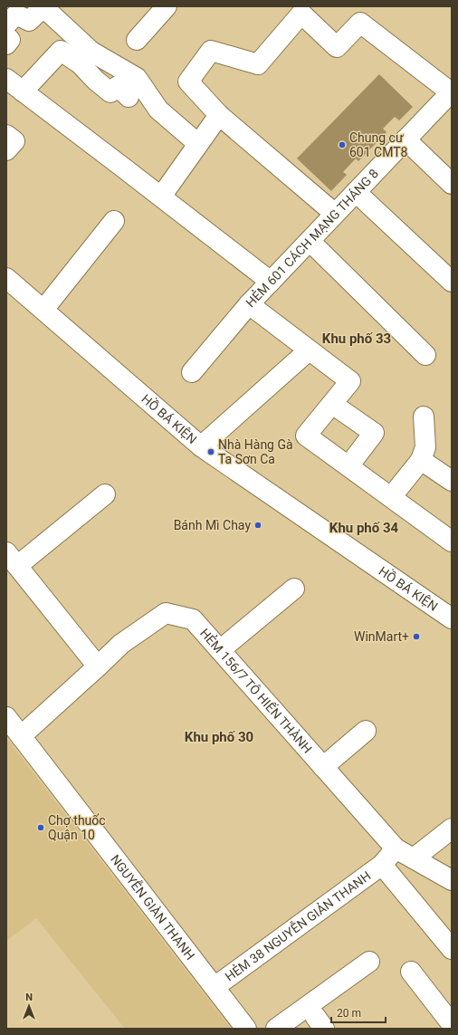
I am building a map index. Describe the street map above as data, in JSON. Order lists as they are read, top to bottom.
{
  "streets": {
    "street": [
      "HẺM 601 CÁCH MẠNG THÁNG 8",
      "HỒ BÁ KIỆN",
      "HẺM 156/7 TÔ HIẾN THÀNH",
      "NGUYỄN GIÀN THANH",
      "HẺM 38 NGUYỄN GIẢN THANH"
    ]
  },
  "crossings": [
    ["HẺM 156/7 TÔ HIẾN THÀNH", "NGUYỄN GIÀN THANH"],
    ["HẺM 156/7 TÔ HIẾN THÀNH", "HẺM 38 NGUYỄN GIẢN THANH"],
    ["NGUYỄN GIÀN THANH", "HẺM 38 NGUYỄN GIẢN THANH"]
  ],
  "districts": ["Khu phố 33", "Khu phố 34", "Khu phố 30"],
  "places": [
    "Chung cư 601 CMT8",
    "Nhà Hàng Gà Ta Sơn Ca",
    "Bánh Mì Chay",
    "WinMart+",
    "Chợ thuốc Quận 10"
  ],
  "scale_bar": "20 m",
  "north": "top"
}
